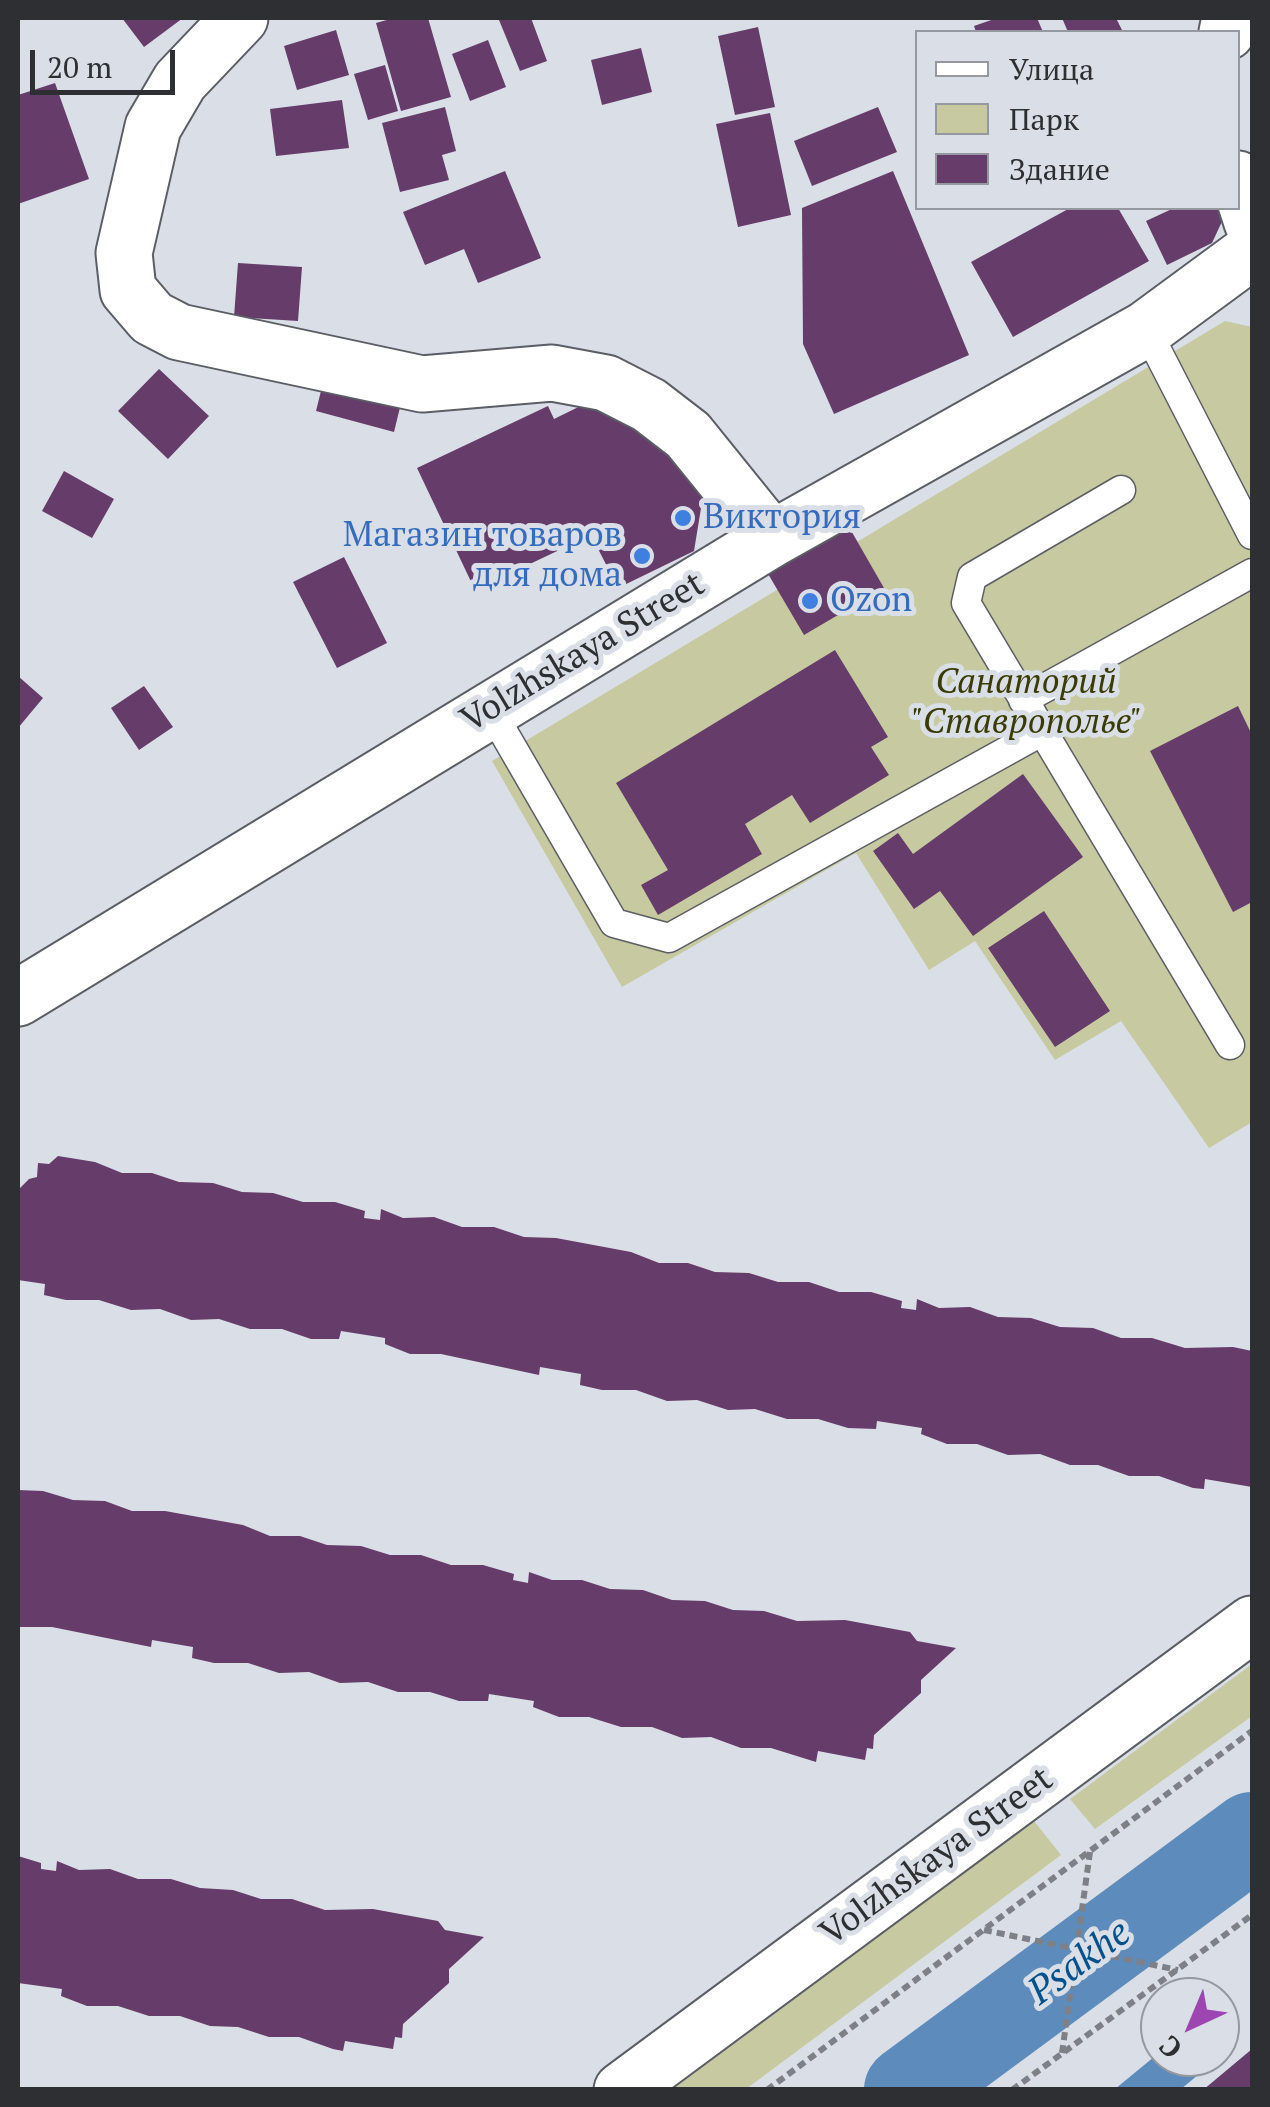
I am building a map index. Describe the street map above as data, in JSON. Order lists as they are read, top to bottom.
{
  "streets": {
    "street": ["Volzhskaya Street"]
  },
  "water": ["Psakhe"],
  "parks": ["Санаторий \"Ставрополье\""],
  "places": ["Виктория", "Магазин товаров для дома", "Ozon"],
  "legend": ["Улица", "Парк", "Здание"],
  "scale_bar": "20 m",
  "north": "bottom left"
}
